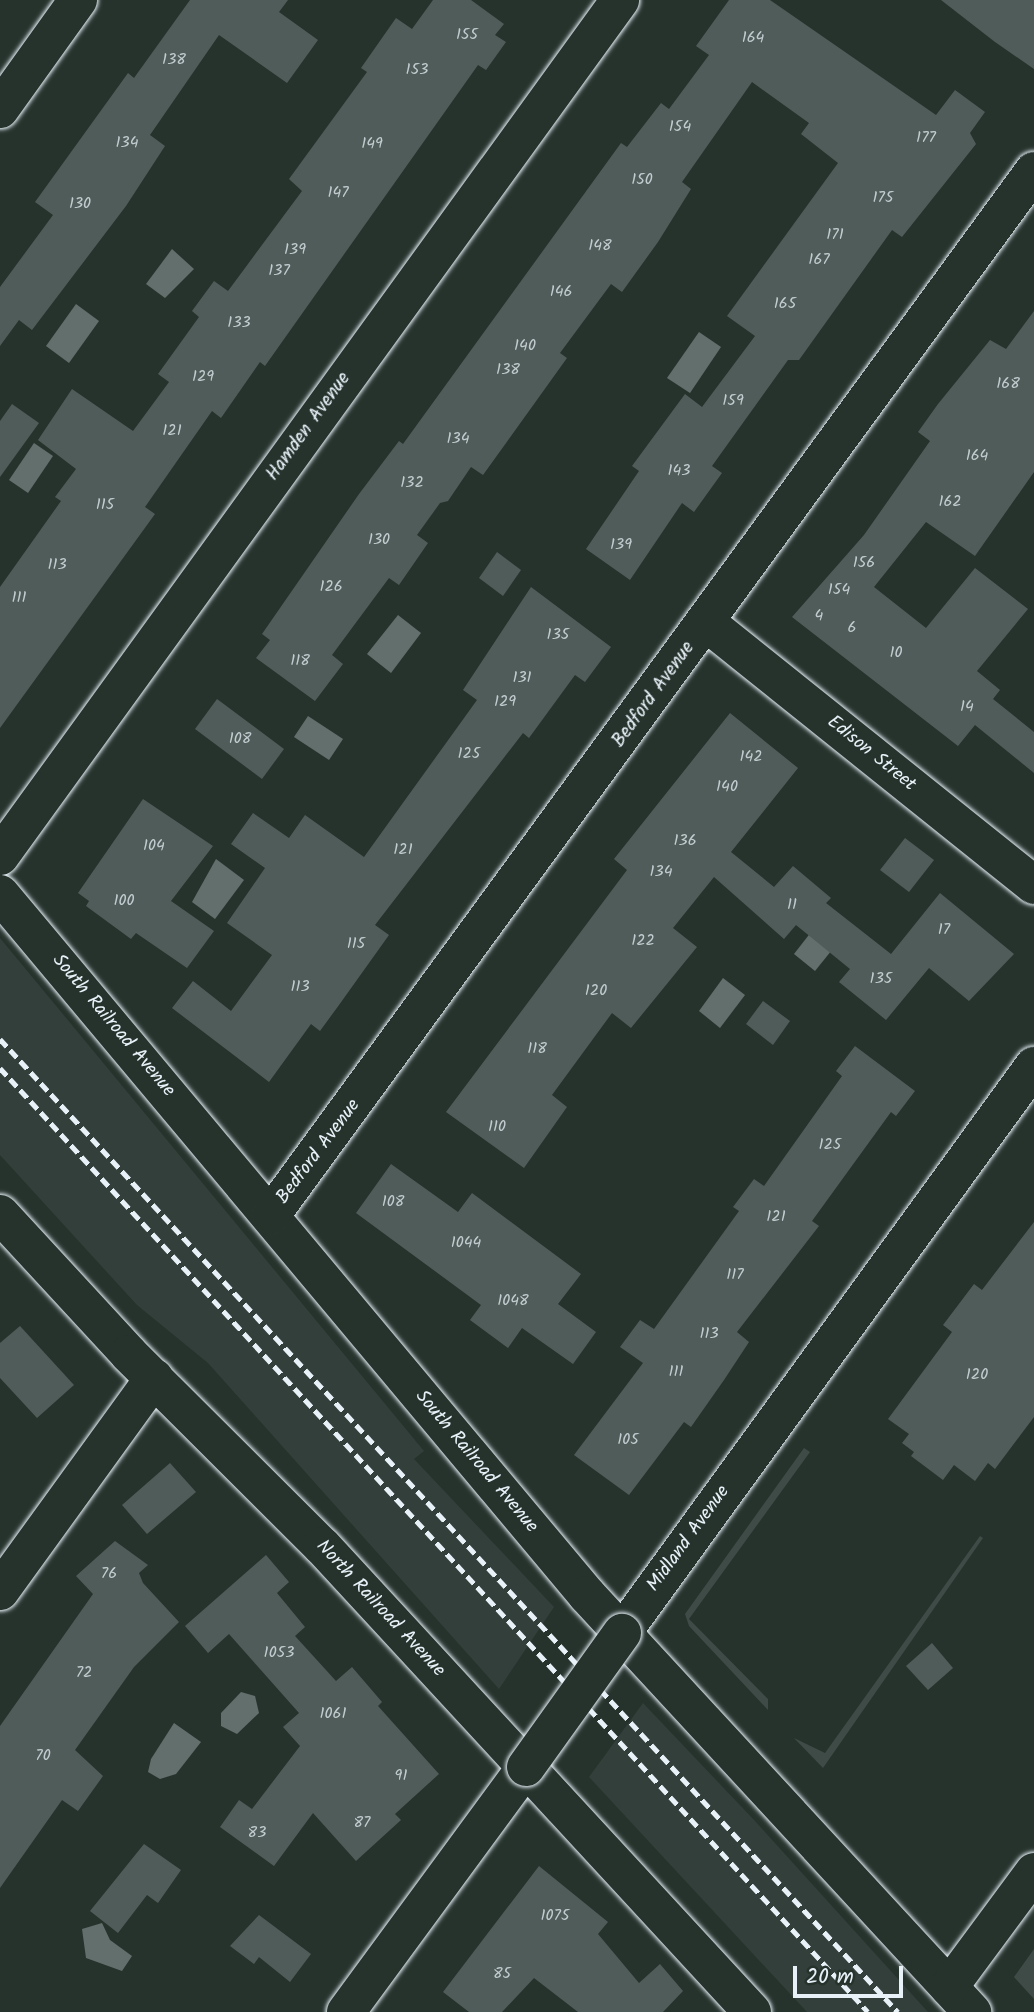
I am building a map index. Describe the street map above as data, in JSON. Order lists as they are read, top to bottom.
{
  "streets": {
    "street": [
      "Hamden Avenue",
      "Bedford Avenue",
      "Edison Street",
      "South Railroad Avenue",
      "Midland Avenue",
      "North Railroad Avenue"
    ]
  },
  "crossings": [
    ["Bedford Avenue", "Edison Street"],
    ["Bedford Avenue", "South Railroad Avenue"],
    ["South Railroad Avenue", "Midland Avenue"],
    ["Midland Avenue", "North Railroad Avenue"]
  ],
  "house_numbers": [
    "155",
    "164",
    "138",
    "153",
    "154",
    "177",
    "134",
    "149",
    "150",
    "147",
    "175",
    "130",
    "171",
    "148",
    "139",
    "167",
    "137",
    "146",
    "165",
    "133",
    "140",
    "138",
    "129",
    "168",
    "159",
    "121",
    "134",
    "164",
    "143",
    "132",
    "162",
    "115",
    "130",
    "139",
    "156",
    "113",
    "126",
    "154",
    "111",
    "4",
    "6",
    "135",
    "10",
    "118",
    "131",
    "129",
    "14",
    "108",
    "125",
    "142",
    "140",
    "136",
    "104",
    "121",
    "134",
    "100",
    "11",
    "17",
    "122",
    "115",
    "135",
    "113",
    "120",
    "118",
    "110",
    "125",
    "108",
    "121",
    "1044",
    "117",
    "1048",
    "113",
    "111",
    "120",
    "105",
    "76",
    "1053",
    "72",
    "1061",
    "70",
    "91",
    "87",
    "83",
    "1075",
    "85"
  ],
  "scale_bar": "20 m"
}
